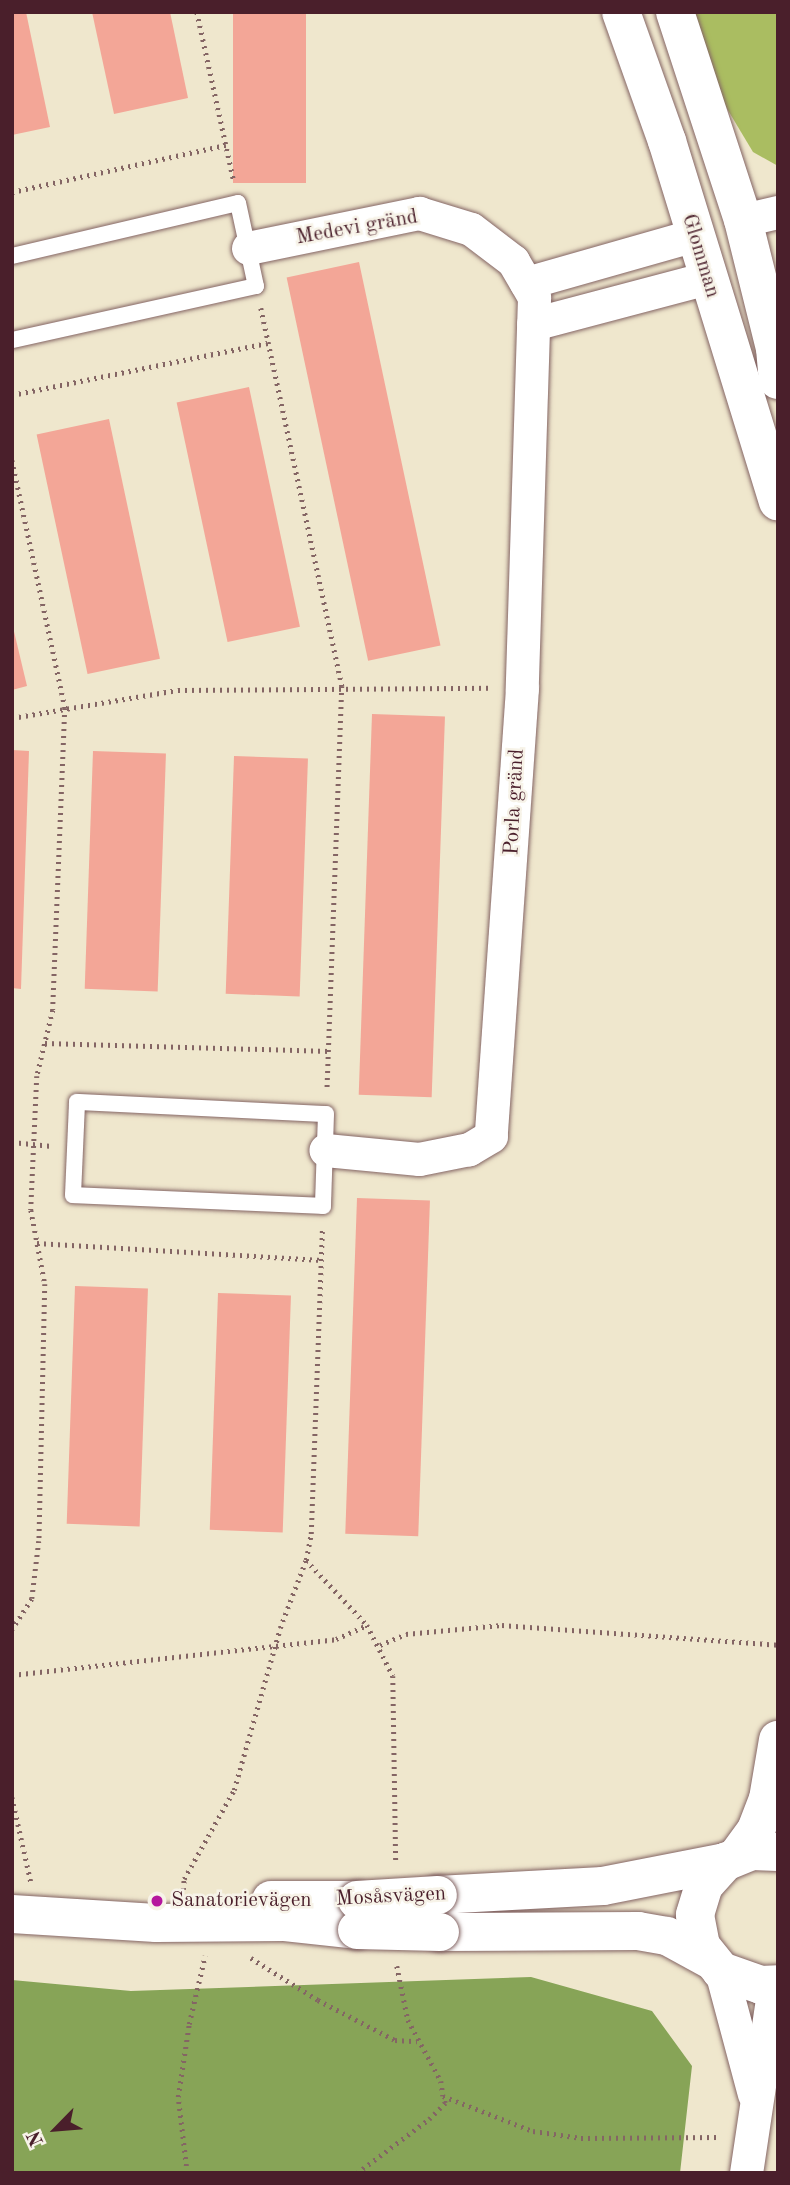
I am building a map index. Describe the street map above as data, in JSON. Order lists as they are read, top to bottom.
{
  "streets": {
    "main road": ["Glomman", "Mosåsvägen"],
    "street": ["Medevi gränd", "Porla gränd"]
  },
  "crossings": [
    ["Medevi gränd", "Porla gränd"]
  ],
  "places": ["Sanatorievägen"],
  "north": "bottom left"
}
